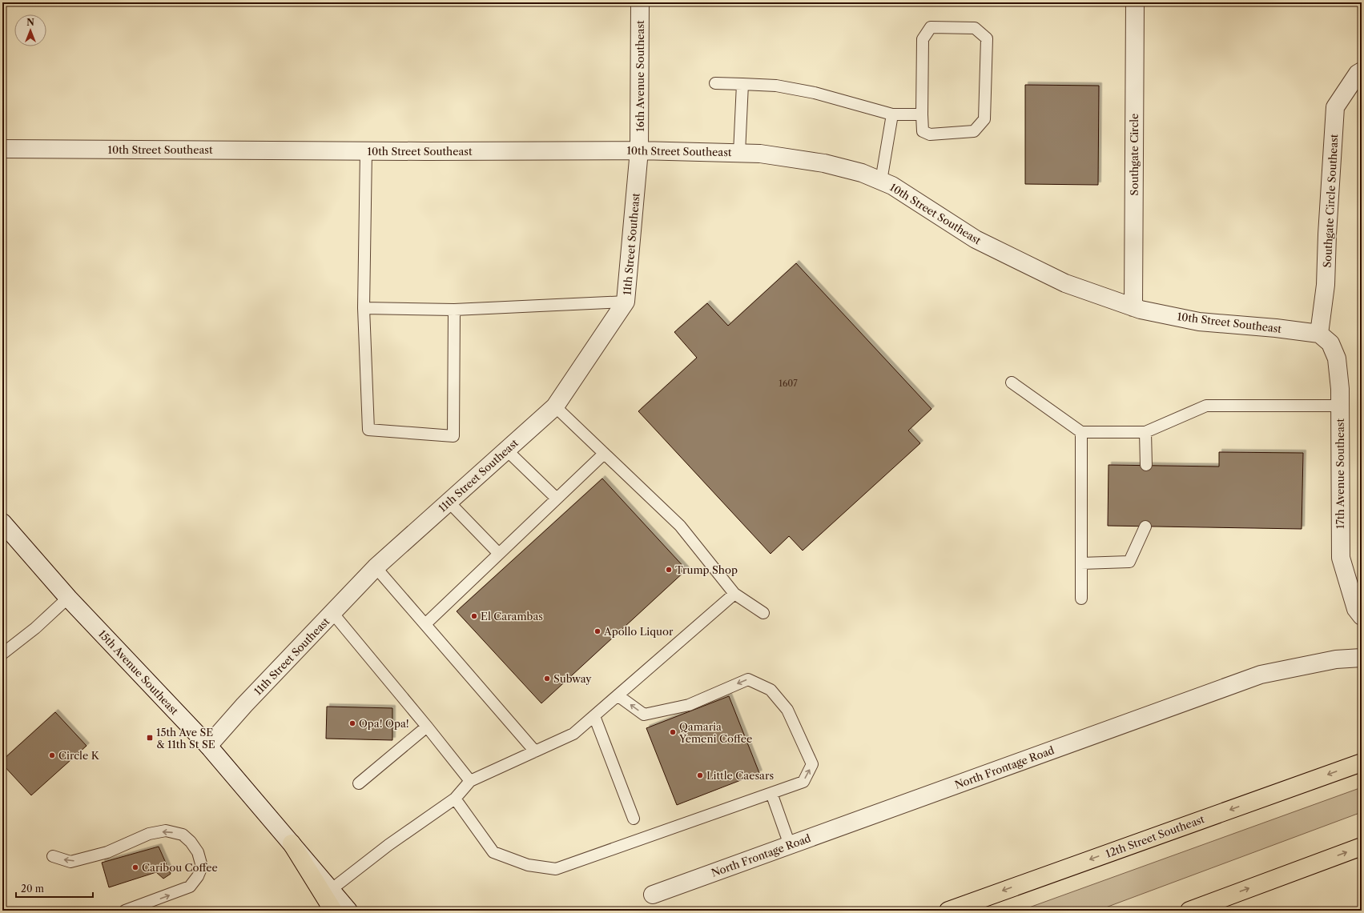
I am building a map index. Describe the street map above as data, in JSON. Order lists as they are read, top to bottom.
{
  "streets": {
    "main road": ["12th Street Southeast"],
    "street": [
      "16th Avenue Southeast",
      "10th Street Southeast",
      "Southgate Circle",
      "Southgate Circle Southeast",
      "11th Street Southeast",
      "17th Avenue Southeast",
      "15th Avenue Southeast",
      "North Frontage Road"
    ]
  },
  "crossings": [
    ["16th Avenue Southeast", "10th Street Southeast"],
    ["16th Avenue Southeast", "11th Street Southeast"],
    ["10th Street Southeast", "Southgate Circle"],
    ["10th Street Southeast", "Southgate Circle Southeast"],
    ["10th Street Southeast", "11th Street Southeast"],
    ["10th Street Southeast", "17th Avenue Southeast"],
    ["Southgate Circle Southeast", "17th Avenue Southeast"],
    ["11th Street Southeast", "15th Avenue Southeast"]
  ],
  "places": {
    "other": [
      "Trump Shop",
      "El Carambas",
      "Apollo Liquor",
      "Subway",
      "Opa! Opa!",
      "Qamaria Yemeni Coffee",
      "Circle K",
      "Little Caesars",
      "Caribou Coffee"
    ],
    "transit": ["15th Ave SE & 11th St SE"]
  },
  "house_numbers": ["1607"],
  "scale_bar": "20 m",
  "north": "top"
}
